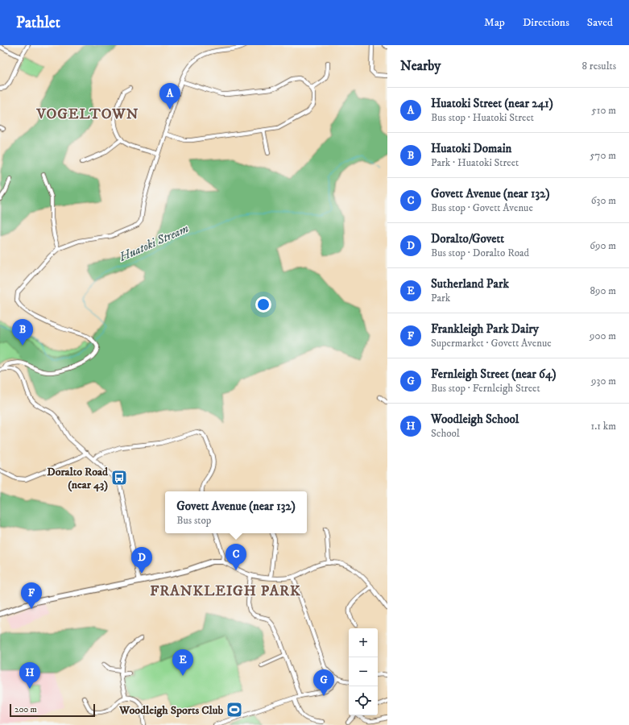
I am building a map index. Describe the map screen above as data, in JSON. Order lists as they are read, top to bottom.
{
  "districts": ["VOGELTOWN", "FRANKLEIGH PARK"],
  "water": ["Huatoki Stream"],
  "places": {
    "bus stop": ["Doralto Road (near 43)"],
    "sports": ["Woodleigh Sports Club"]
  },
  "scale_bar": "200 m",
  "page": {
    "header": "Pathlet",
    "nav": ["Map", "Directions", "Saved"],
    "heading": ["Nearby", "8 results"],
    "pins": [
      "A",
      "B",
      "C",
      "D",
      "F",
      "E",
      "H",
      "G"
    ],
    "list": [
      {
        "mark": "A",
        "name": "Huatoki Street (near 241)",
        "note": "Bus stop · Huatoki Street",
        "value": "510 m"
      },
      {
        "mark": "B",
        "name": "Huatoki Domain",
        "note": "Park · Huatoki Street",
        "value": "570 m"
      },
      {
        "mark": "C",
        "name": "Govett Avenue (near 132)",
        "note": "Bus stop · Govett Avenue",
        "value": "630 m"
      },
      {
        "mark": "D",
        "name": "Doralto/Govett",
        "note": "Bus stop · Doralto Road",
        "value": "690 m"
      },
      {
        "mark": "E",
        "name": "Sutherland Park",
        "note": "Park",
        "value": "890 m"
      },
      {
        "mark": "F",
        "name": "Frankleigh Park Dairy",
        "note": "Supermarket · Govett Avenue",
        "value": "900 m"
      },
      {
        "mark": "G",
        "name": "Fernleigh Street (near 64)",
        "note": "Bus stop · Fernleigh Street",
        "value": "930 m"
      },
      {
        "mark": "H",
        "name": "Woodleigh School",
        "note": "School",
        "value": "1.1 km"
      }
    ],
    "popup": ["Govett Avenue (near 132)", "Bus stop"],
    "map_buttons": ["+", "−"],
    "scale": "200 m"
  }
}
